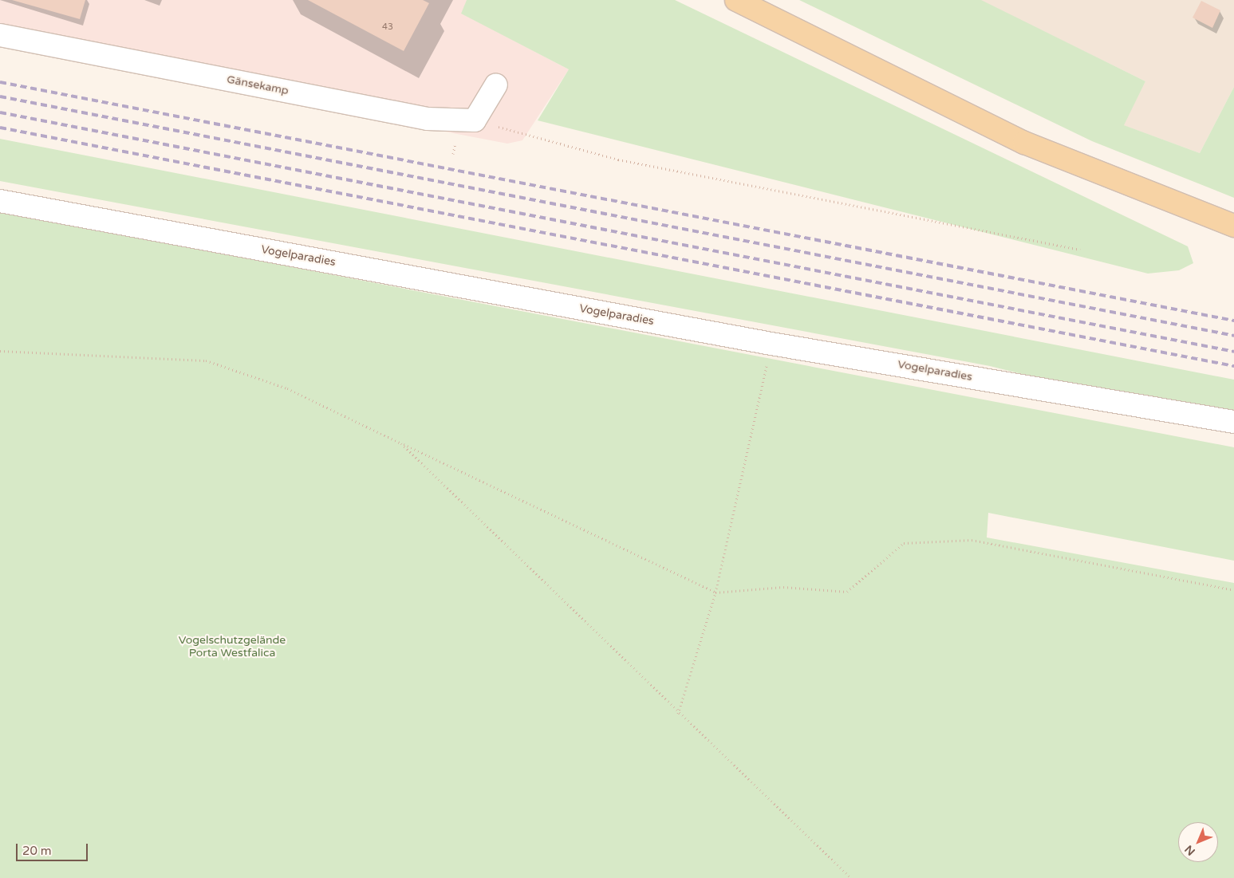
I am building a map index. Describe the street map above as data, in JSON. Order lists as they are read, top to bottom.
{
  "streets": {
    "street": ["Gänsekamp", "Vogelparadies"]
  },
  "parks": ["Vogelschutzgelände Porta Westfalica"],
  "house_numbers": ["43"],
  "scale_bar": "20 m",
  "north": "bottom left"
}
